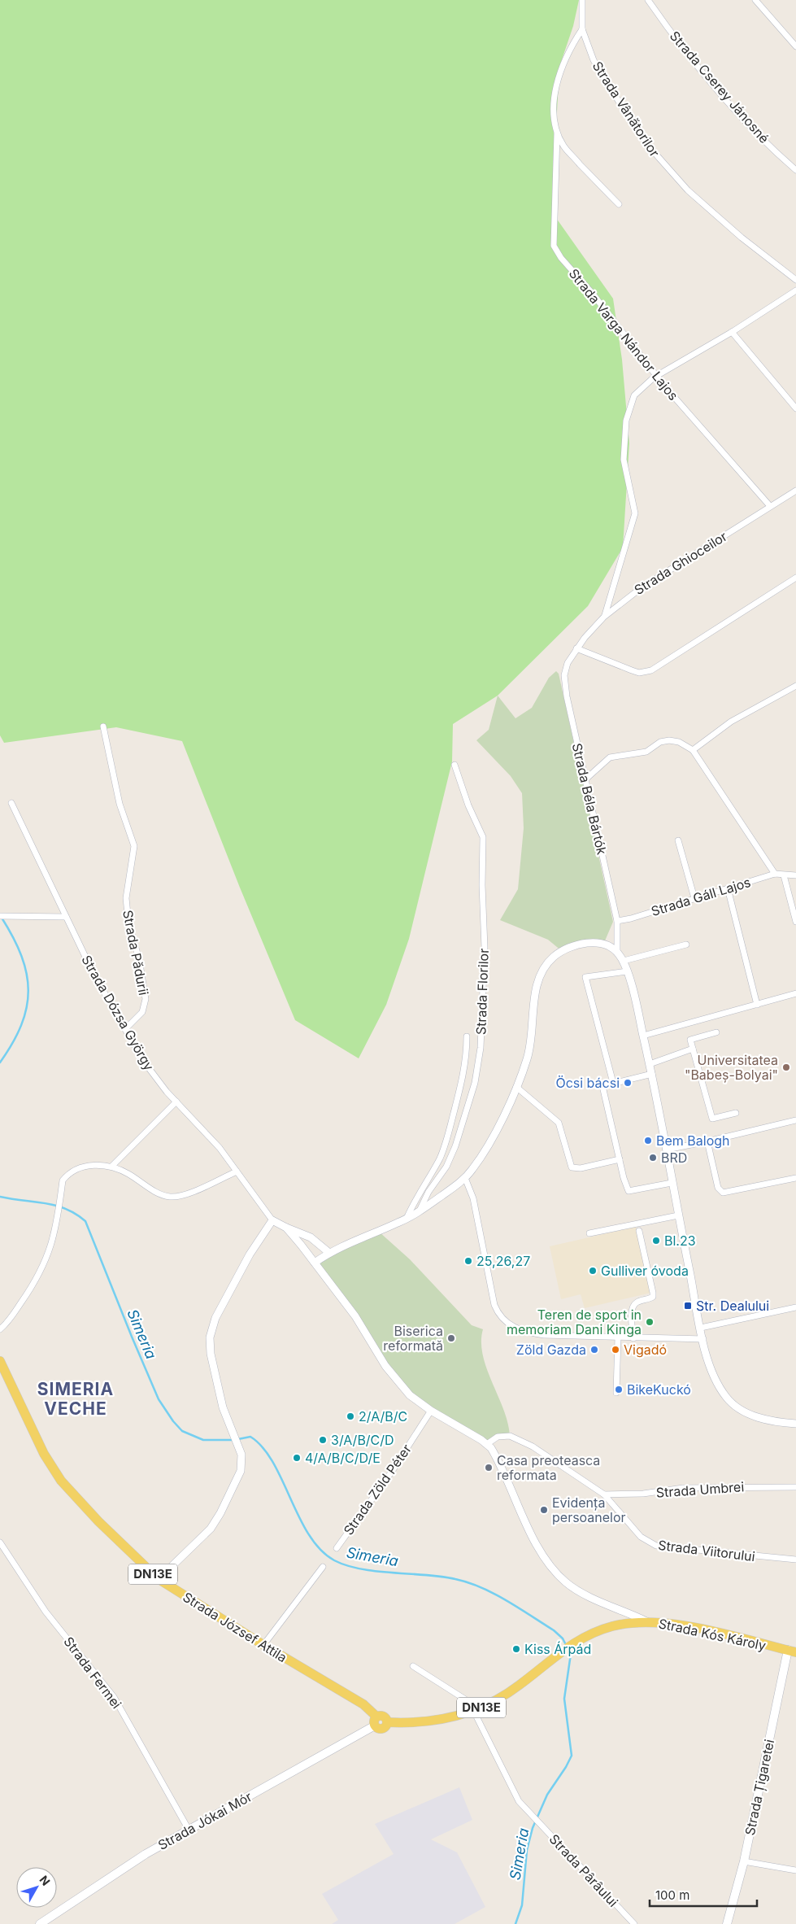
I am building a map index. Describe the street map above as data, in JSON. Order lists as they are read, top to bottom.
{
  "streets": {
    "main road": [
      "DN13E",
      "Strada József Attila",
      "Strada Kós Károly",
      "Strada Țigaretei",
      "Strada Jókai Mór"
    ],
    "street": [
      "Strada Cserey Jánosné",
      "Strada Vânătorilor",
      "Strada Varga Nándor Lajos",
      "Strada Ghioceilor",
      "Strada Béla Bártók",
      "Strada Gáll Lajos",
      "Strada Pădurii",
      "Strada Florilor",
      "Strada Dózsa György",
      "Strada Zöld Péter",
      "Strada Umbrei",
      "Strada Viitorului",
      "Strada Fermei",
      "Strada Pârâului"
    ]
  },
  "crossings": [
    ["Strada Varga Nándor Lajos", "Strada Ghioceilor"],
    ["Strada Ghioceilor", "Strada Béla Bártók"],
    ["Strada Béla Bártók", "Strada Gáll Lajos"],
    ["Strada Pădurii", "Strada Dózsa György"],
    ["Strada Umbrei", "Strada Viitorului"],
    ["Strada József Attila", "Strada Kós Károly"],
    ["Strada József Attila", "Strada Jókai Mór"],
    ["Strada Kós Károly", "Strada Țigaretei"],
    ["Strada Kós Károly", "Strada Jókai Mór"],
    ["Strada Kós Károly", "Strada Pârâului"],
    ["Strada Fermei", "Strada Jókai Mór"]
  ],
  "districts": ["SIMERIA VECHE"],
  "water": ["Simeria"],
  "places": {
    "other": [
      "Universitatea \"Babeș-Bolyai\"",
      "Öcsi bácsi",
      "Bem Balogh",
      "BRD",
      "Bl.23",
      "25,26,27",
      "Gulliver óvoda",
      "Teren de sport in memoriam Dani Kinga",
      "Biserica reformată",
      "Zöld Gazda",
      "Vigadó",
      "BikeKuckó",
      "2/A/B/C",
      "3/A/B/C/D",
      "4/A/B/C/D/E",
      "Casa preoteasca reformata",
      "Evidența persoanelor",
      "Kiss Árpád"
    ],
    "transit": ["Str. Dealului"]
  },
  "scale_bar": "100 m",
  "north": "top right"
}
